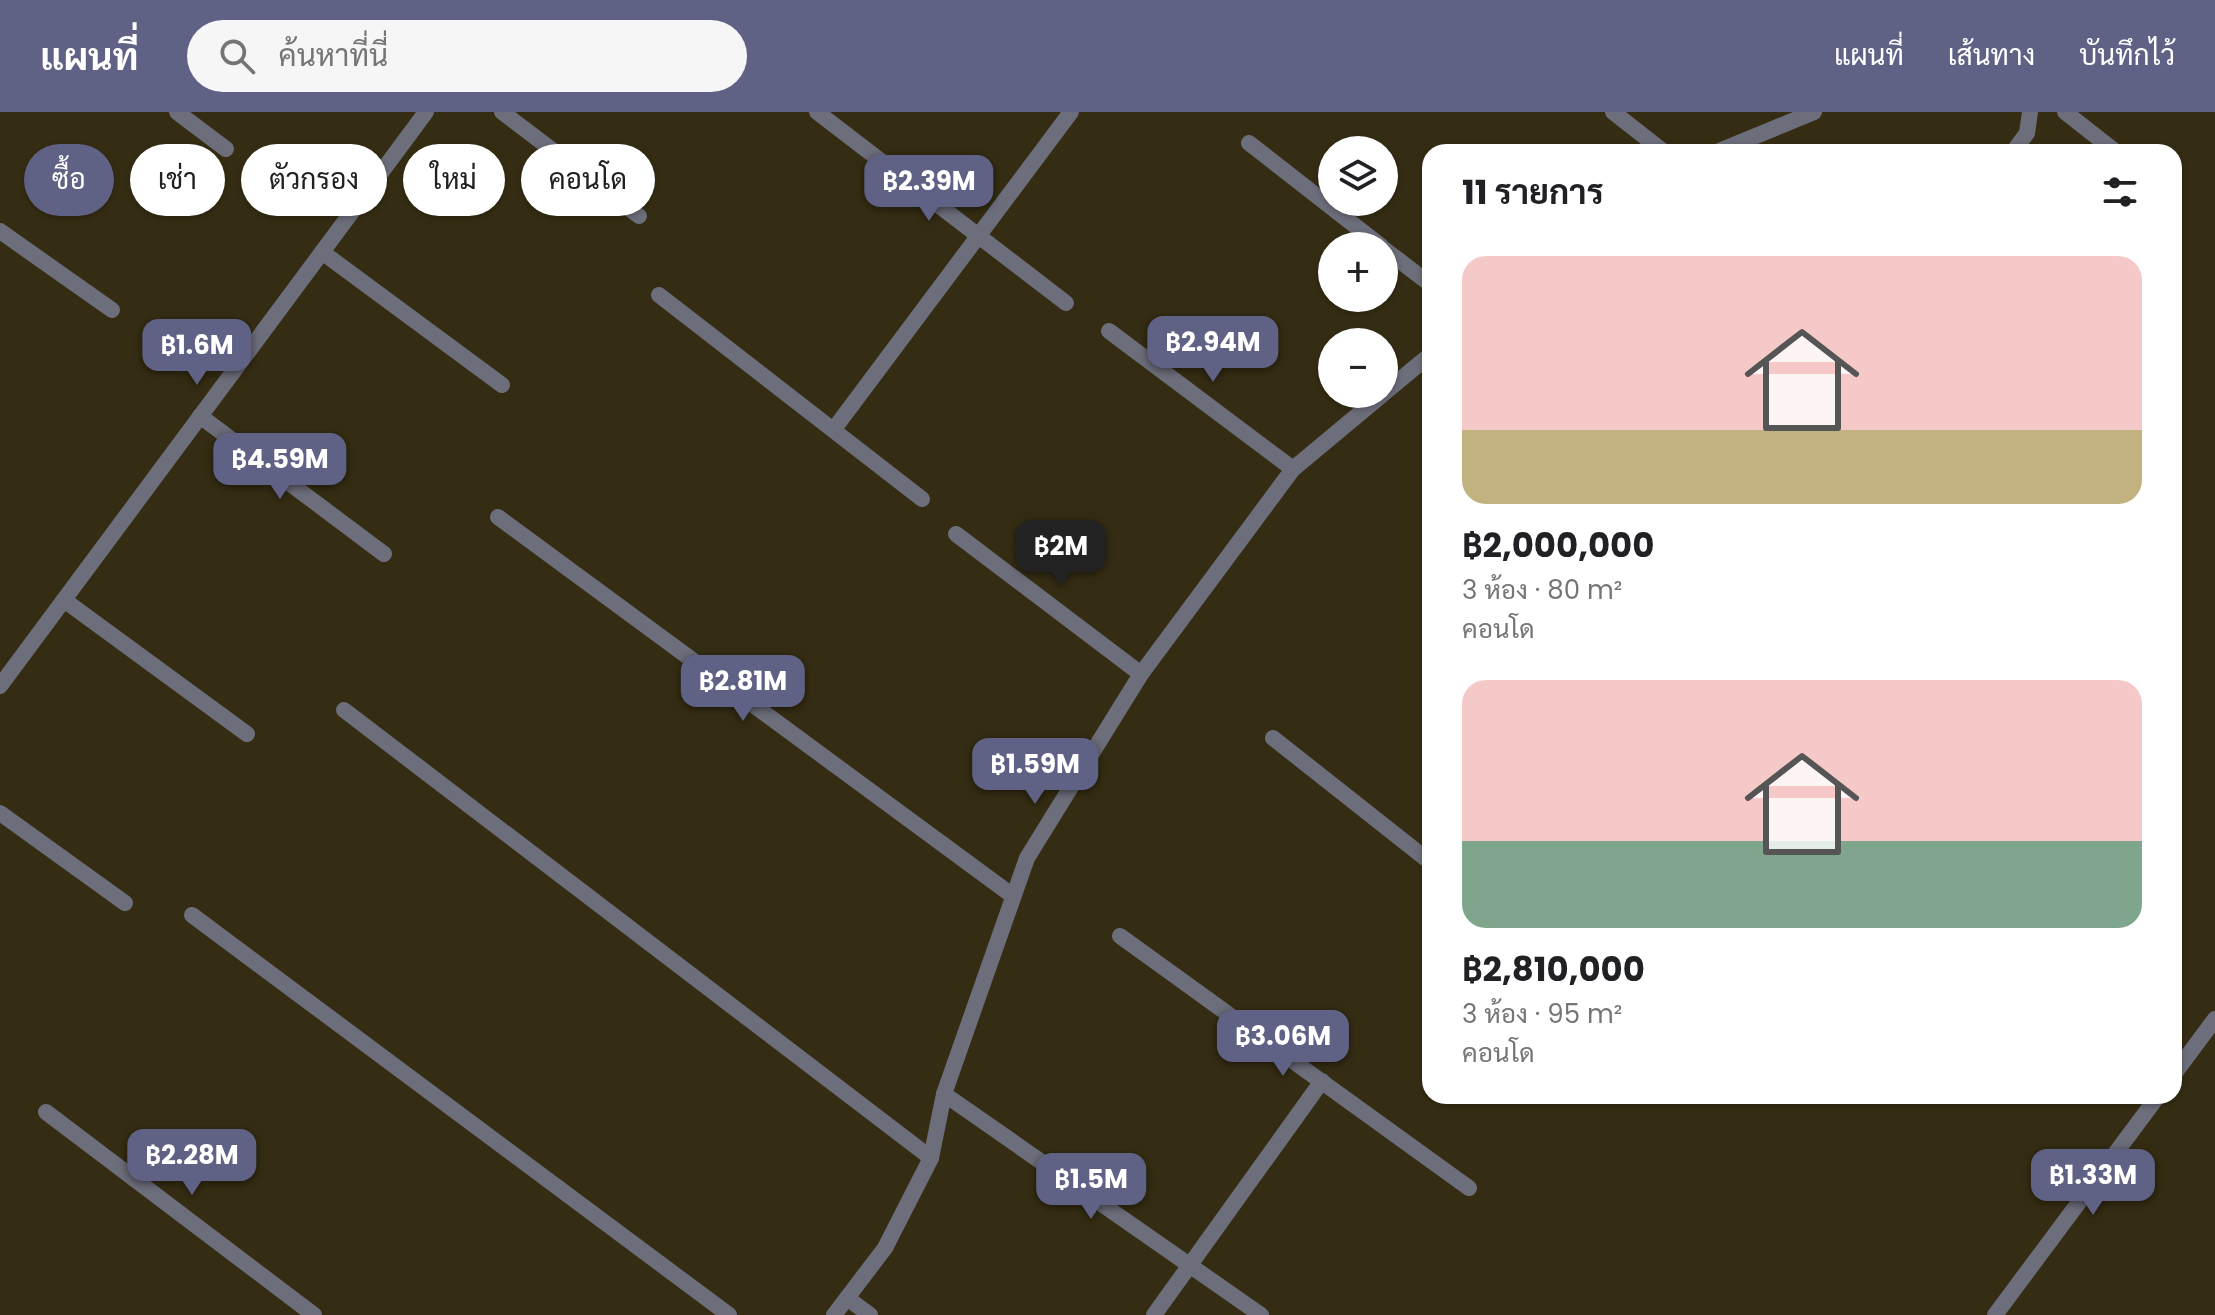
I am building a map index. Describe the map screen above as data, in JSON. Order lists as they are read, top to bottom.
{
  "page": {
    "header": "แผนที่",
    "search": "ค้นหาที่นี่",
    "nav": ["แผนที่", "เส้นทาง", "บันทึกไว้"],
    "map_buttons": ["+", "−"],
    "chip": [
      "ซื้อ",
      "เช่า",
      "ตัวกรอง",
      "ใหม่",
      "คอนโด"
    ],
    "heading": "11 รายการ",
    "price": [
      "฿2.39M",
      "฿2.94M",
      "฿1.6M",
      "฿4.59M",
      "฿2M",
      "฿2.81M",
      "฿1.59M",
      "฿3.06M",
      "฿2.28M",
      "฿1.33M",
      "฿1.5M"
    ],
    "list": [
      {
        "name": "฿2,000,000",
        "note": "3 ห้อง · 80 m² · คอนโด"
      },
      {
        "name": "฿2,810,000",
        "note": "3 ห้อง · 95 m² · คอนโด"
      }
    ]
  }
}
